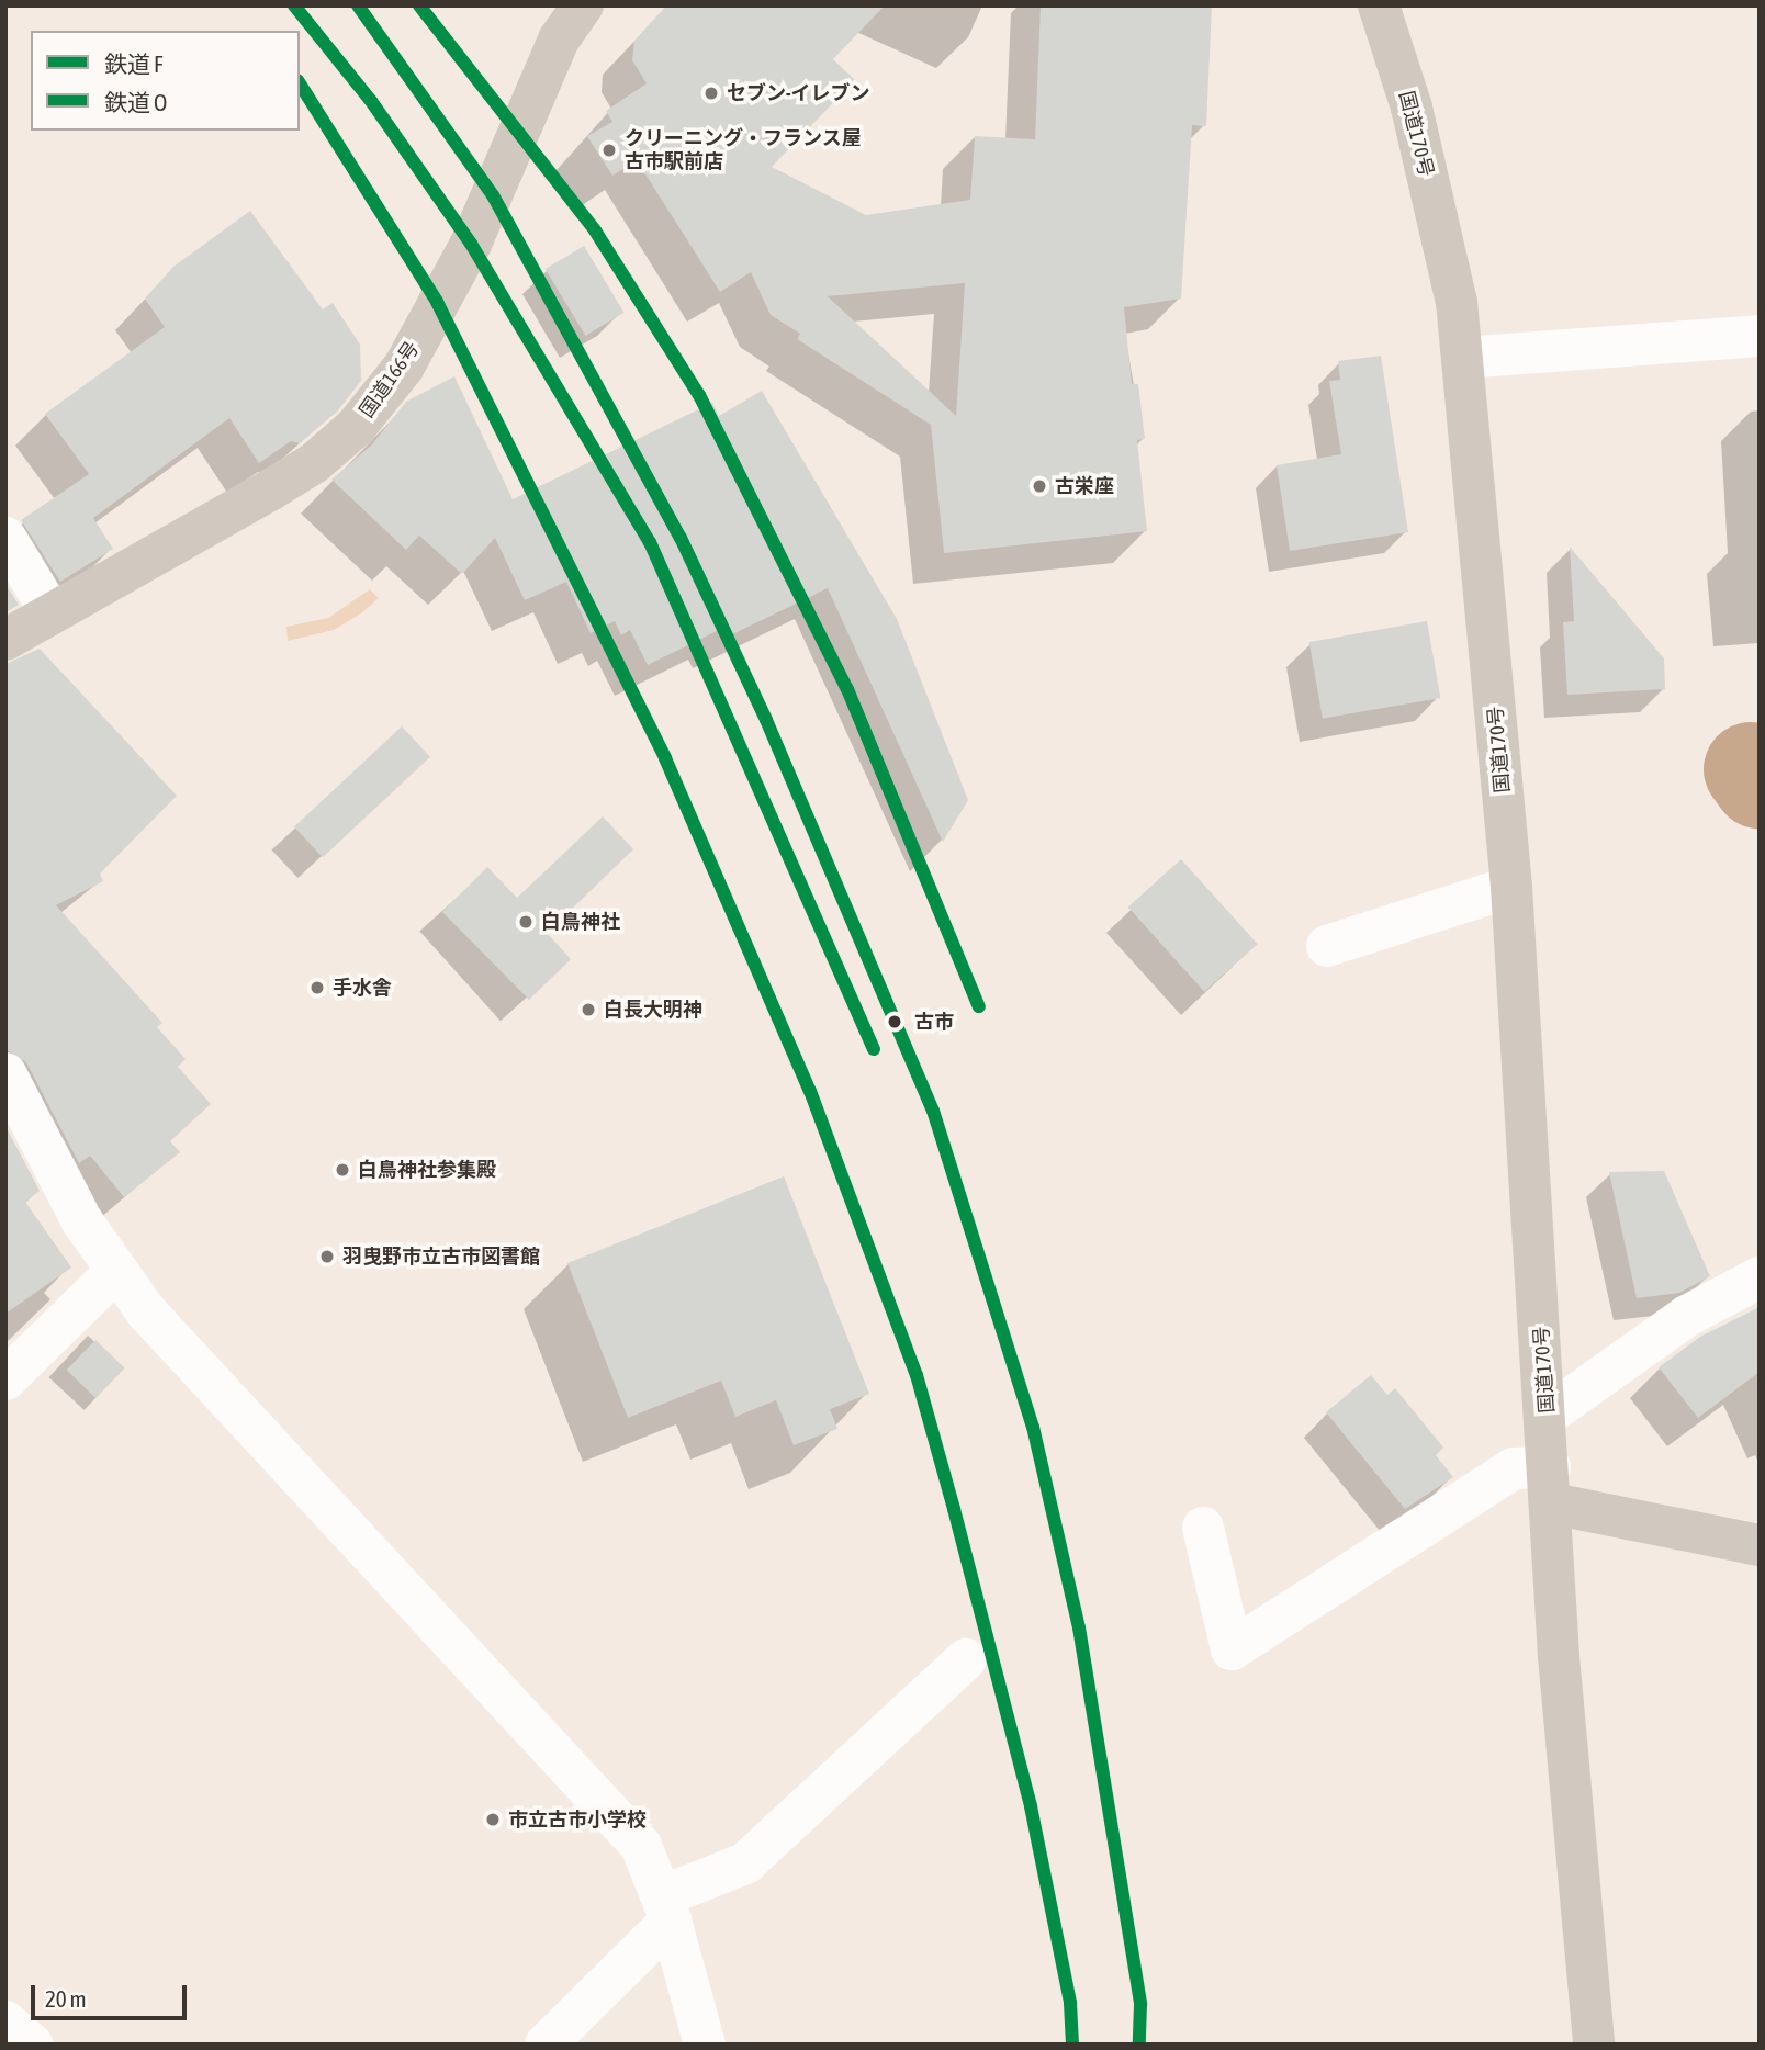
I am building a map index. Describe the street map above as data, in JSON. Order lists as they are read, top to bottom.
{
  "streets": {
    "highway": ["国道170号", "国道166号"]
  },
  "places": [
    "セブン-イレブン",
    "クリーニング・フランス屋 古市駅前店",
    "古栄座",
    "白鳥神社",
    "手水舎",
    "白長大明神",
    "古市",
    "白鳥神社参集殿",
    "羽曳野市立古市図書館",
    "市立古市小学校"
  ],
  "lines": ["rail line F", "rail line O"],
  "legend": ["鉄道 F", "鉄道 O"],
  "scale_bar": "20 m"
}
